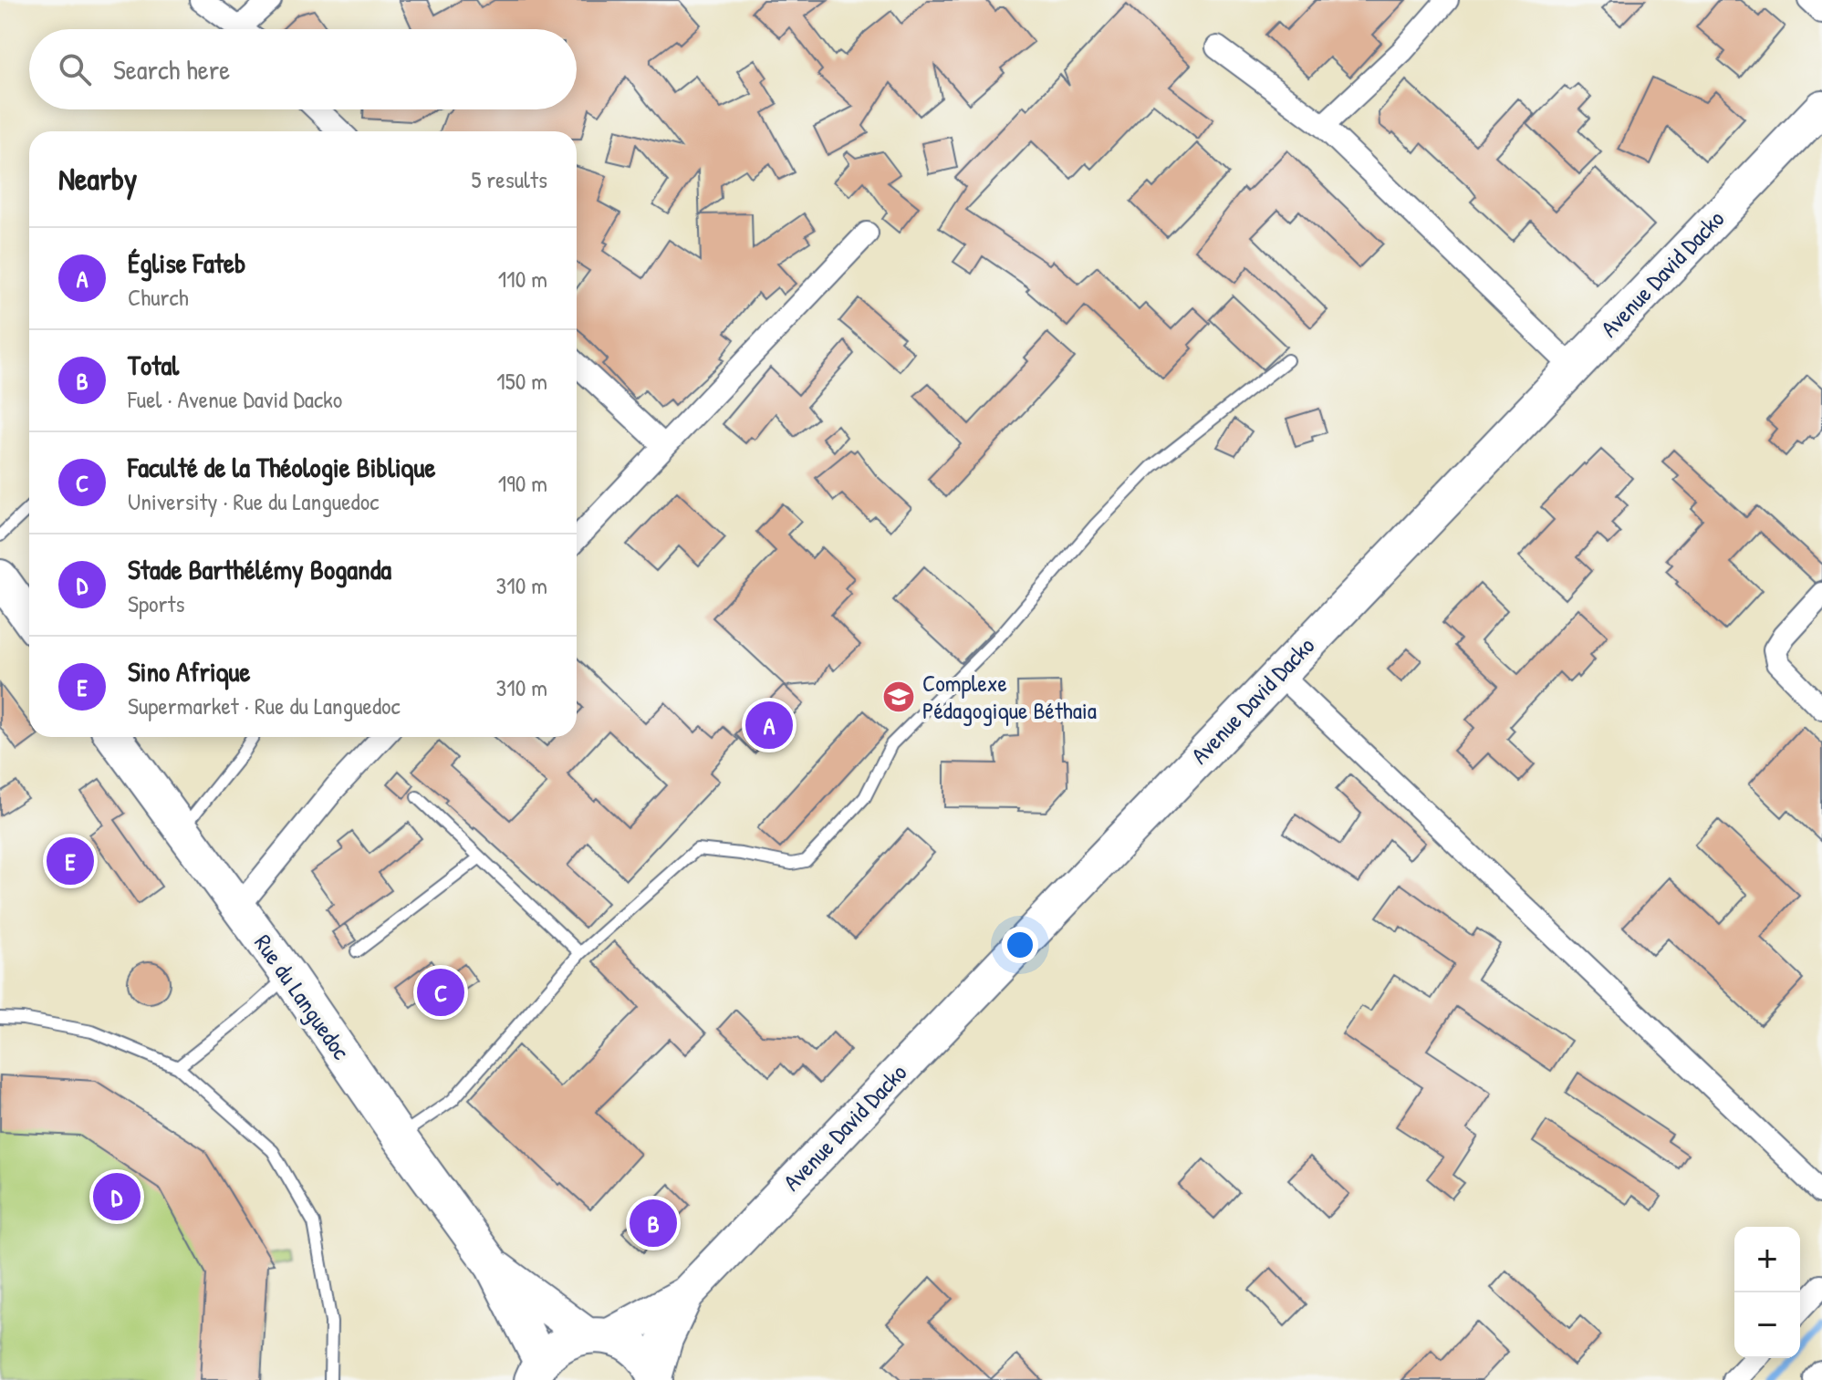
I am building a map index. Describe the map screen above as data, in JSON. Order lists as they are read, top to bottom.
{
  "streets": {
    "main road": ["Avenue David Dacko", "Rue du Languedoc"]
  },
  "crossings": [
    ["Avenue David Dacko", "Rue du Languedoc"]
  ],
  "places": {
    "school or university": ["Complexe Pédagogique Béthaia"]
  },
  "page": {
    "search": "Search here",
    "heading": ["Nearby", "5 results"],
    "list": [
      {
        "mark": "A",
        "name": "Église Fateb",
        "note": "Church",
        "value": "110 m"
      },
      {
        "mark": "B",
        "name": "Total",
        "note": "Fuel · Avenue David Dacko",
        "value": "150 m"
      },
      {
        "mark": "C",
        "name": "Faculté de la Théologie Biblique",
        "note": "University · Rue du Languedoc",
        "value": "190 m"
      },
      {
        "mark": "D",
        "name": "Stade Barthélémy Boganda",
        "note": "Sports",
        "value": "310 m"
      },
      {
        "mark": "E",
        "name": "Sino Afrique",
        "note": "Supermarket · Rue du Languedoc",
        "value": "310 m"
      }
    ],
    "pins": [
      "A",
      "E",
      "C",
      "D",
      "B"
    ],
    "map_buttons": ["+", "−"]
  }
}
